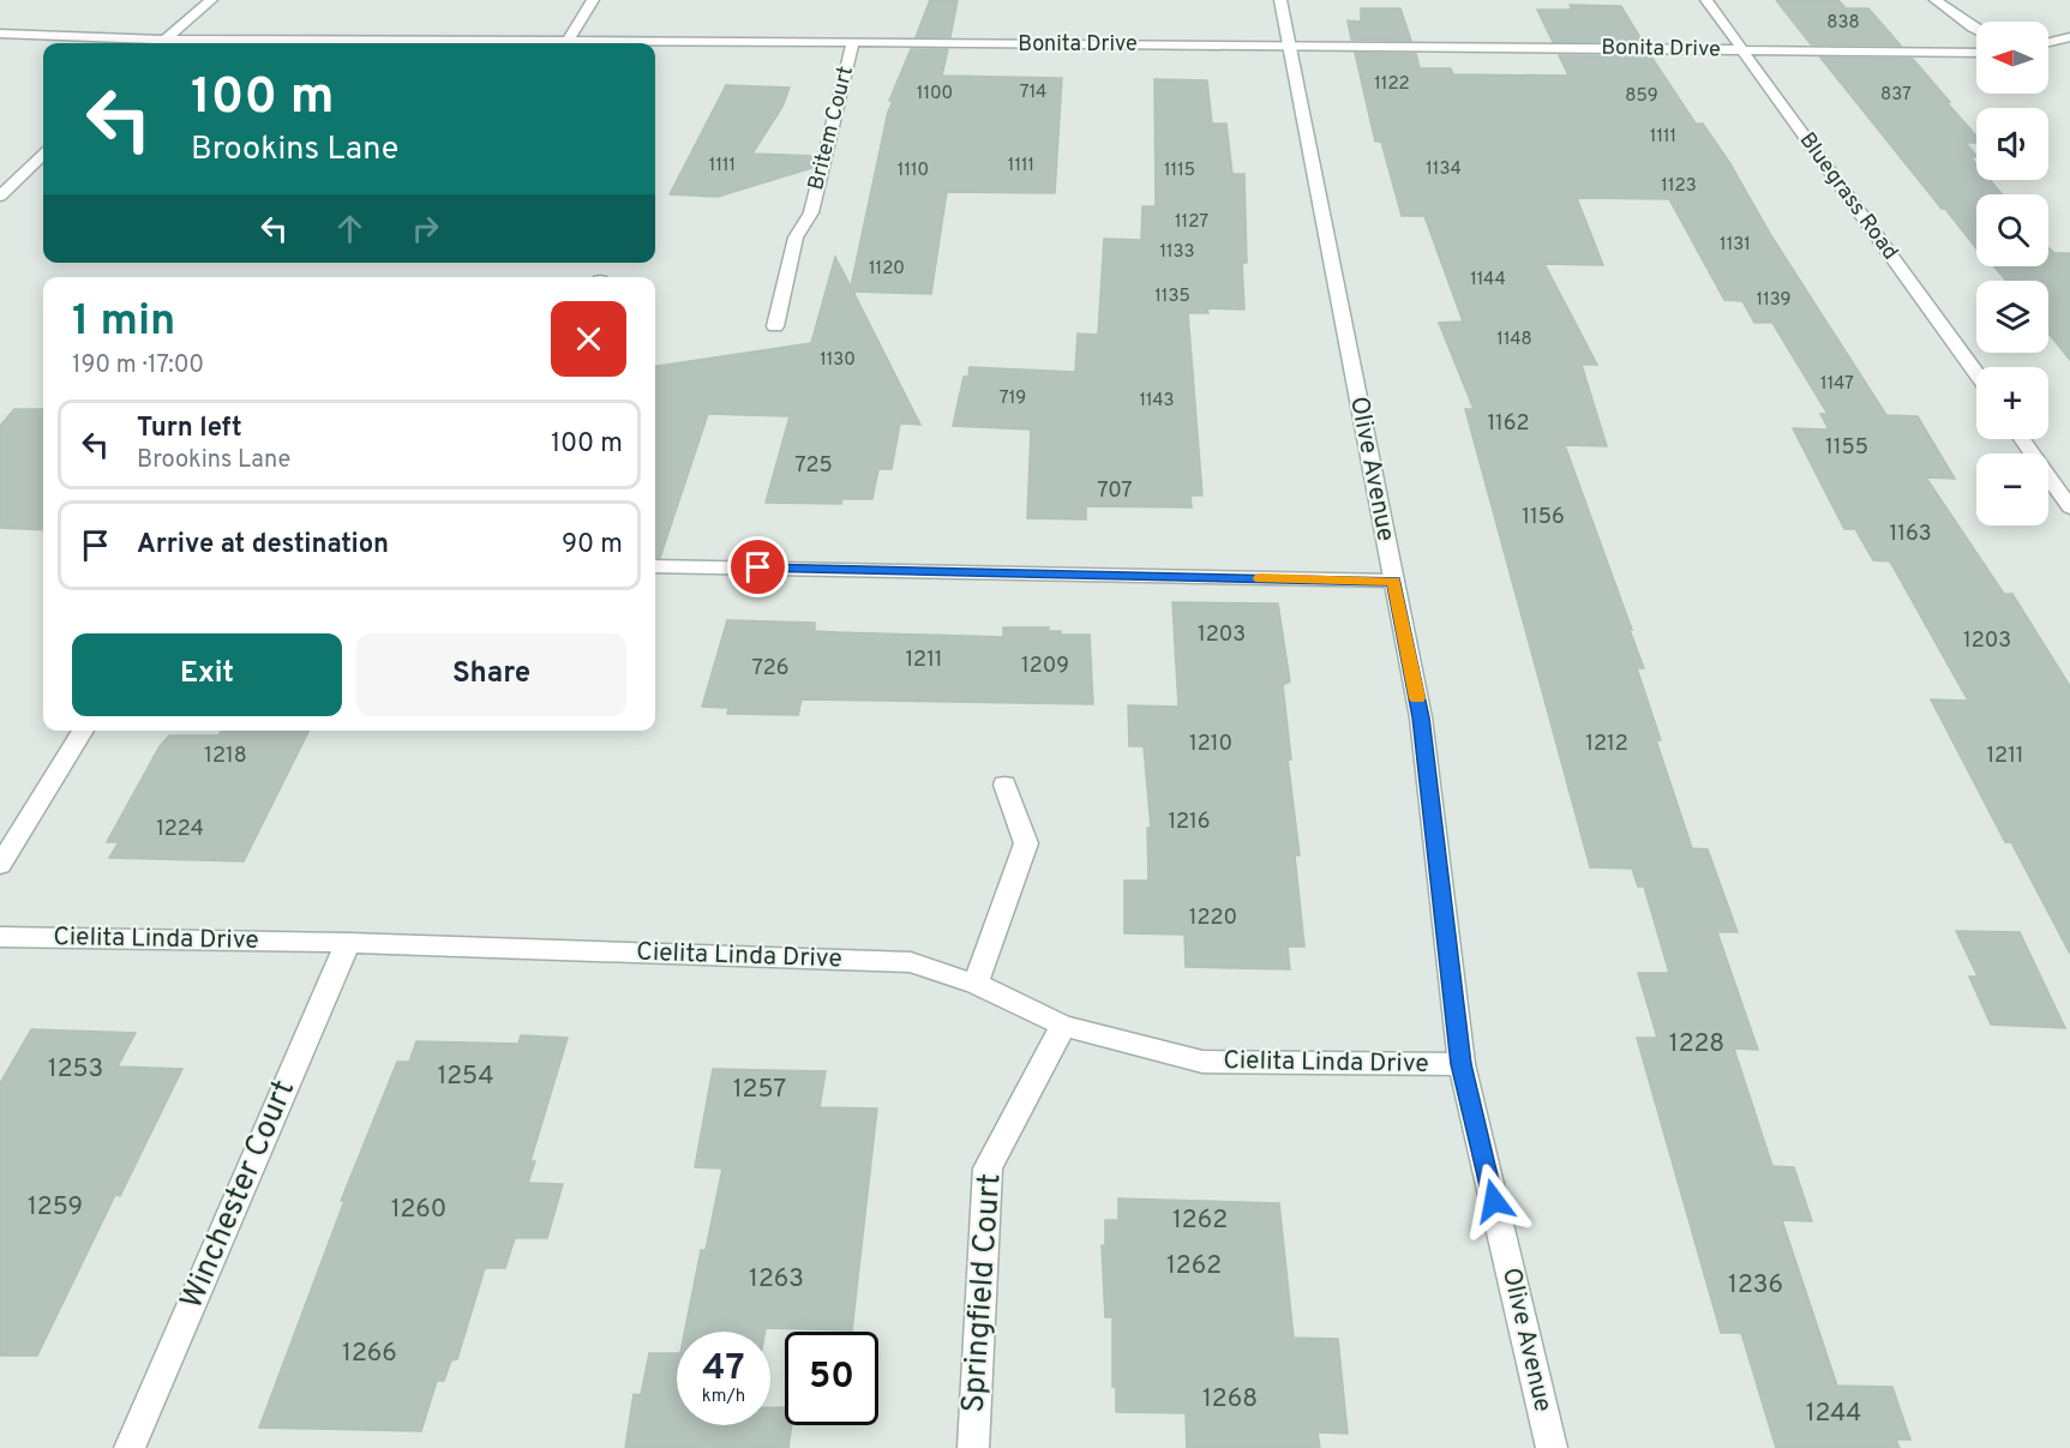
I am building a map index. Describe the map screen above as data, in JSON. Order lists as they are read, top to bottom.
{
  "streets": {
    "street": [
      "Bonita Drive",
      "Britem Court",
      "Bluegrass Road",
      "Olive Avenue",
      "Cielita Linda Drive",
      "Winchester Court",
      "Springfield Court"
    ]
  },
  "crossings": [
    ["Bonita Drive", "Britem Court"],
    ["Bonita Drive", "Bluegrass Road"],
    ["Bonita Drive", "Olive Avenue"],
    ["Olive Avenue", "Cielita Linda Drive"],
    ["Cielita Linda Drive", "Winchester Court"],
    ["Cielita Linda Drive", "Springfield Court"]
  ],
  "house_numbers": [
    "838",
    "1122",
    "714",
    "1100",
    "837",
    "859",
    "1111",
    "1111",
    "1111",
    "1134",
    "1110",
    "1115",
    "1123",
    "1127",
    "1131",
    "1133",
    "1120",
    "1144",
    "1135",
    "1139",
    "1148",
    "1130",
    "1147",
    "719",
    "1143",
    "1162",
    "1155",
    "725",
    "707",
    "1156",
    "1163",
    "1203",
    "1203",
    "1211",
    "1209",
    "726",
    "1210",
    "1212",
    "1218",
    "1211",
    "1216",
    "1224",
    "1220",
    "1228",
    "1253",
    "1254",
    "1257",
    "1259",
    "1260",
    "1262",
    "1262",
    "1263",
    "1236",
    "1266",
    "1268",
    "1244"
  ],
  "north": "left",
  "page": {
    "map_buttons": ["+", "−"],
    "turn": ["100 m", "Brookins Lane"],
    "heading": ["1 min", "190 m · 17:00"],
    "list": [
      {
        "name": "Turn left",
        "note": "Brookins Lane",
        "value": "100 m"
      },
      {
        "name": "Arrive at destination",
        "value": "90 m"
      }
    ],
    "buttons": ["Exit", "Share"],
    "speed": "47 km/h",
    "limit": "50"
  }
}
